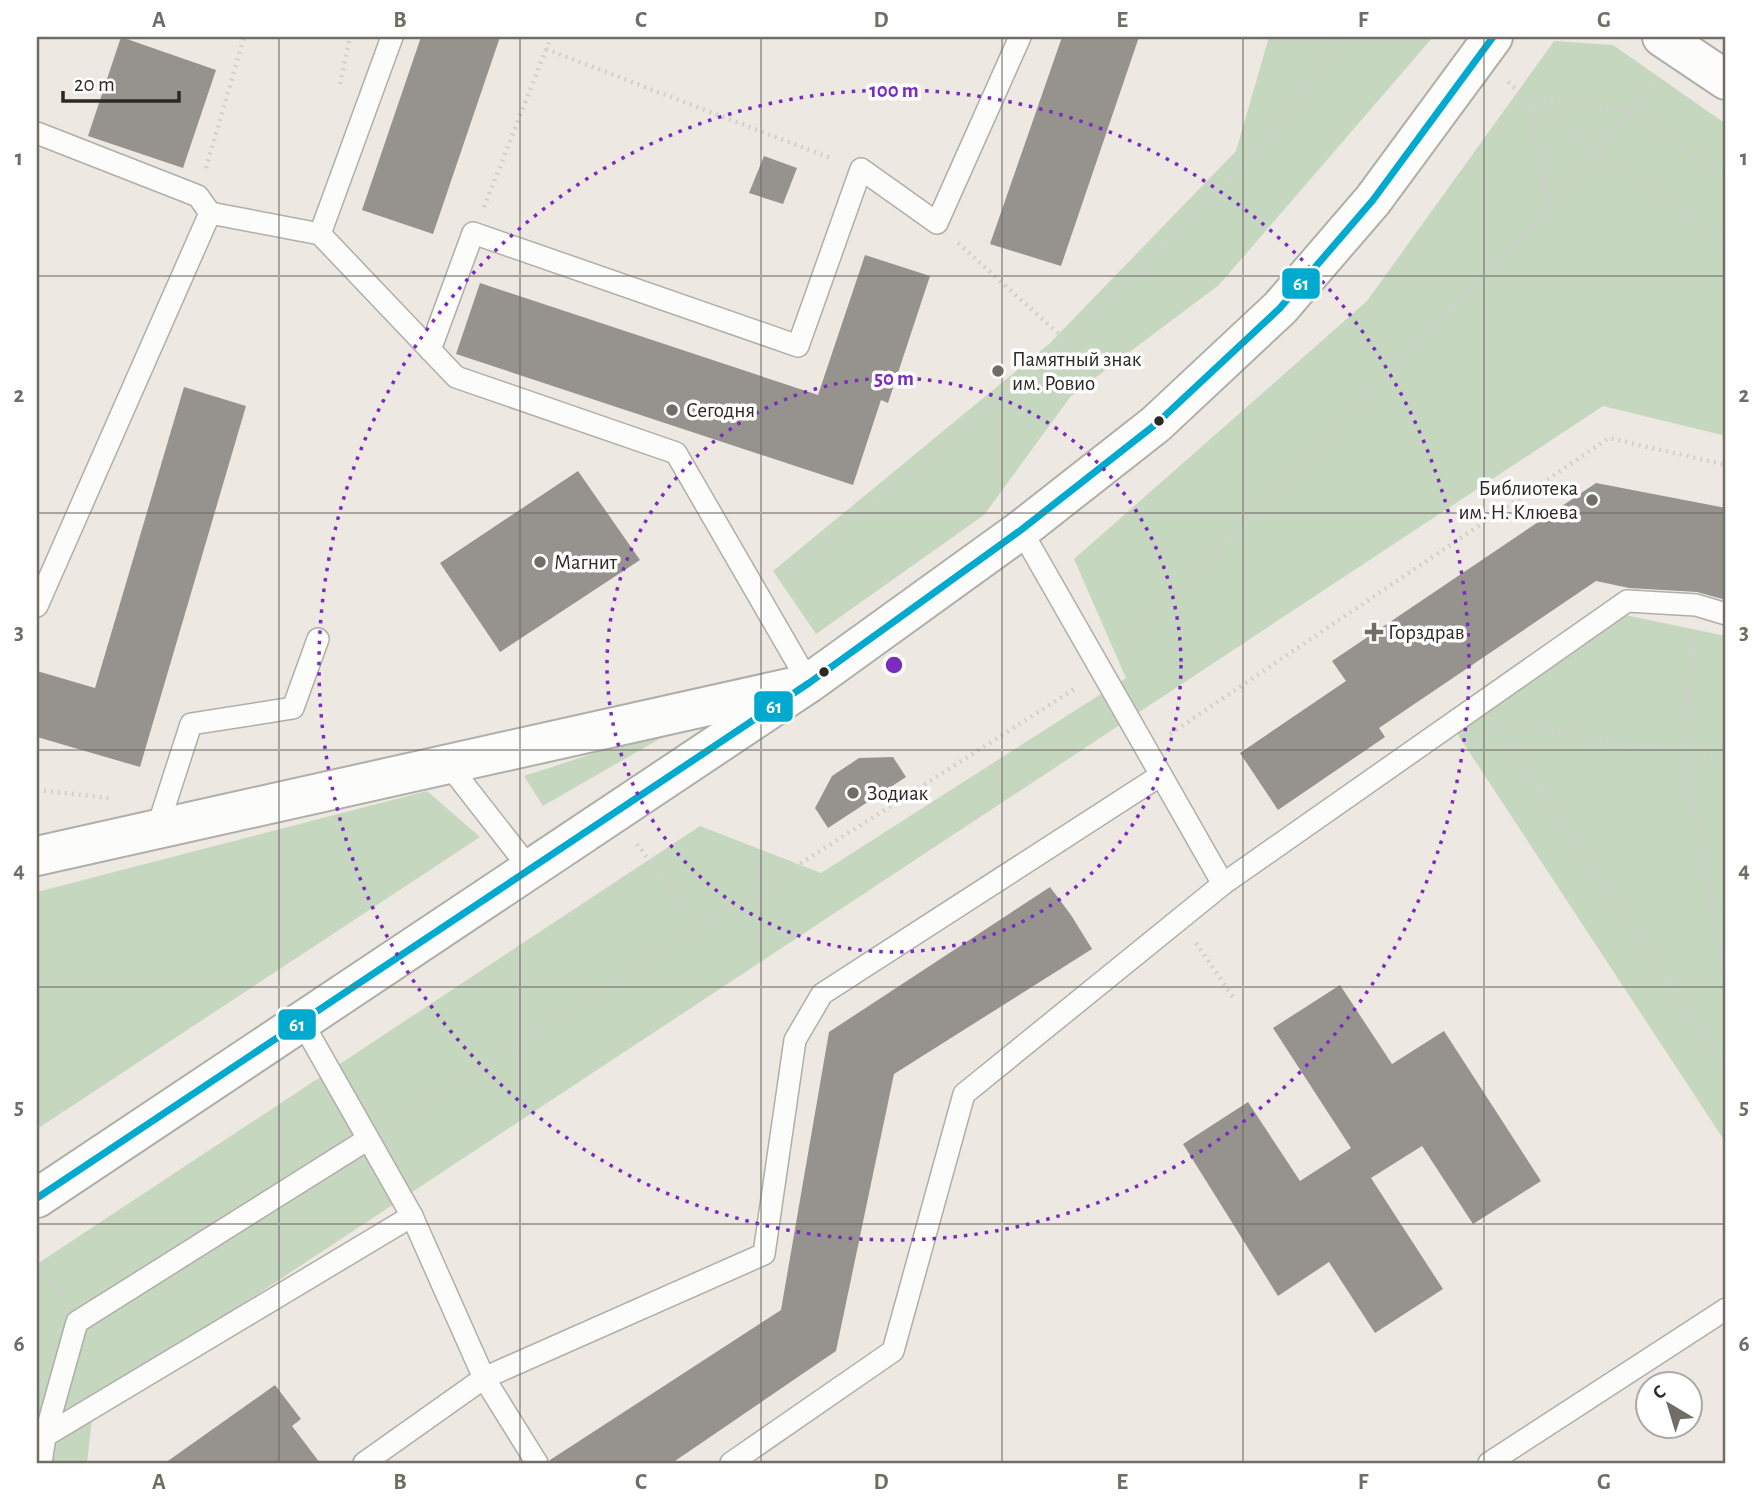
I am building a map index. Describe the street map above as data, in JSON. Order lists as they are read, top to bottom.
{
  "places": {
    "other": [
      "Памятный знак им. Ровио",
      "Сегодня",
      "Библиотека им. Н. Клюева",
      "Магнит",
      "Зодиак"
    ],
    "health": ["Горздрав"]
  },
  "lines": ["transit line 61"],
  "scale_bar": "20 m",
  "north": "top left",
  "grid": {
    "columns": [
      "A",
      "B",
      "C",
      "D",
      "E",
      "F",
      "G"
    ],
    "rows": [
      "1",
      "2",
      "3",
      "4",
      "5",
      "6"
    ]
  },
  "rings": ["100 m", "50 m"]
}
